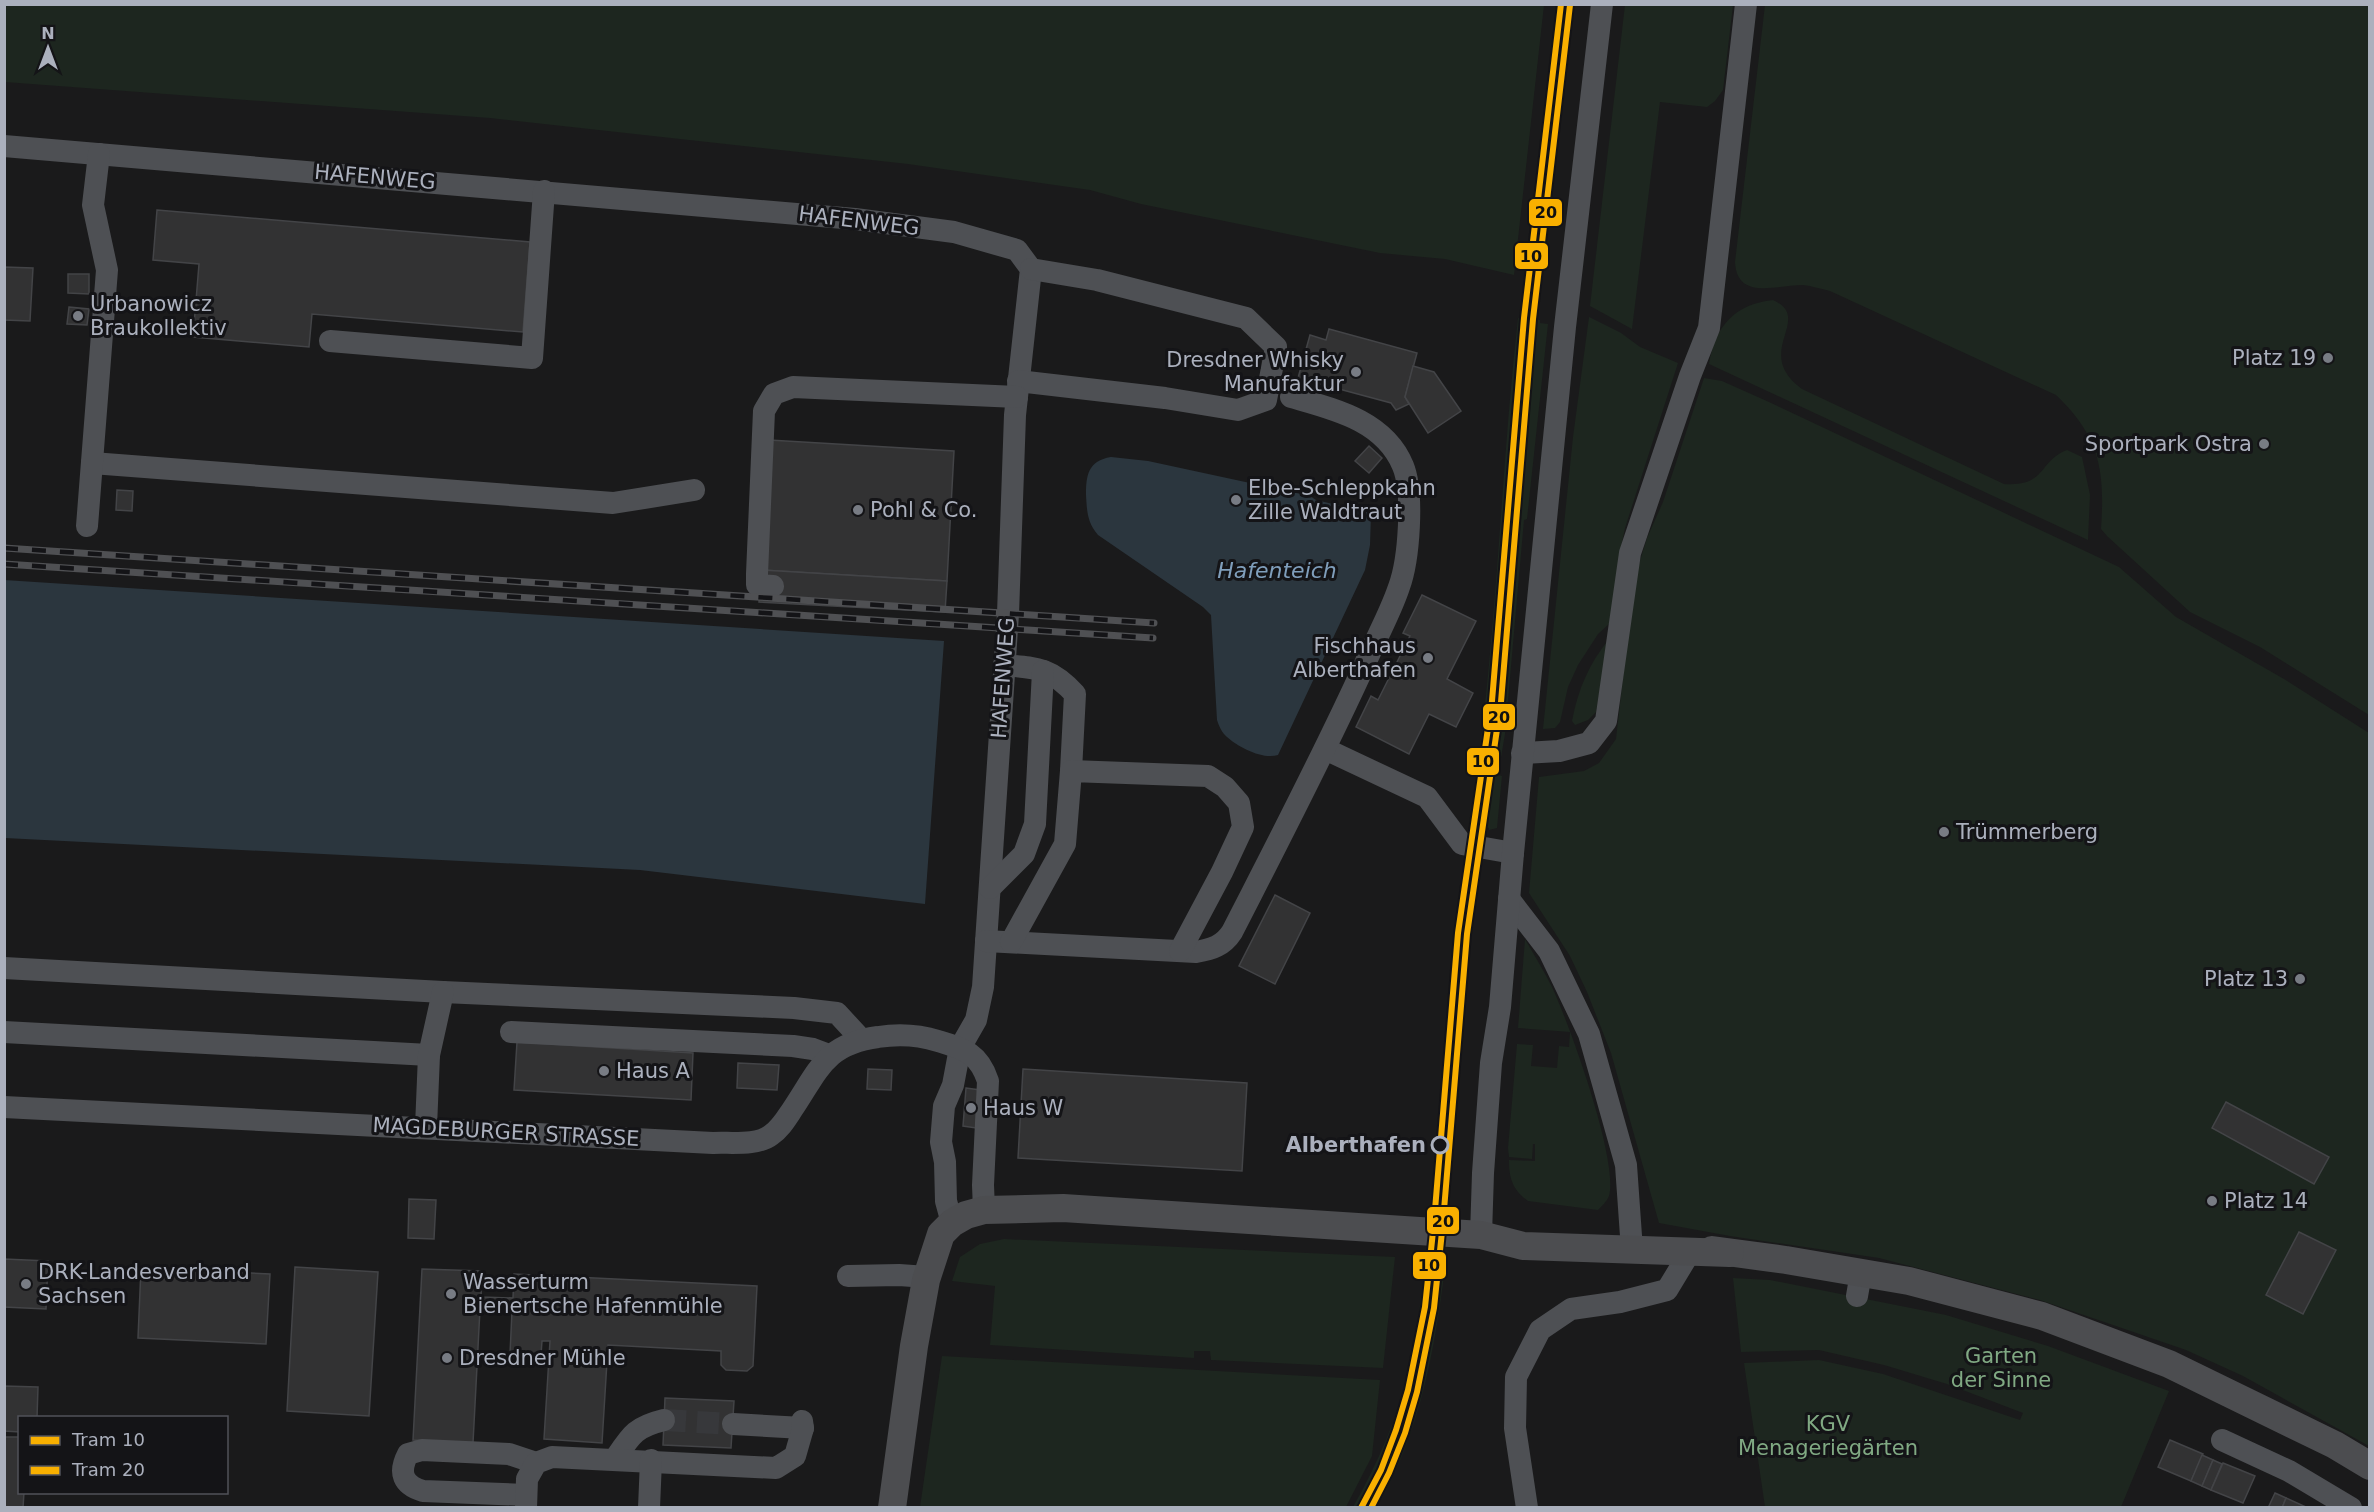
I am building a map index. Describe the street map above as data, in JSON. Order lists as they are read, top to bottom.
{
  "streets": {
    "street": ["HAFENWEG", "MAGDEBURGER STRASSE"]
  },
  "crossings": [
    ["HAFENWEG", "MAGDEBURGER STRASSE"]
  ],
  "water": ["Hafenteich"],
  "parks": ["Garten der Sinne", "KGV Menageriegärten"],
  "places": [
    "Urbanowicz Braukollektiv",
    "Platz 19",
    "Dresdner Whisky Manufaktur",
    "Sportpark Ostra",
    "Elbe-Schleppkahn Zille Waldtraut",
    "Pohl & Co.",
    "Fischhaus Alberthafen",
    "Trümmerberg",
    "Platz 13",
    "Haus A",
    "Haus W",
    "Alberthafen",
    "Platz 14",
    "DRK-Landesverband Sachsen",
    "Wasserturm Bienertsche Hafenmühle",
    "Dresdner Mühle"
  ],
  "lines": ["tram line 10", "tram line 20"],
  "legend": ["Tram 10", "Tram 20"],
  "north": "top"
}
